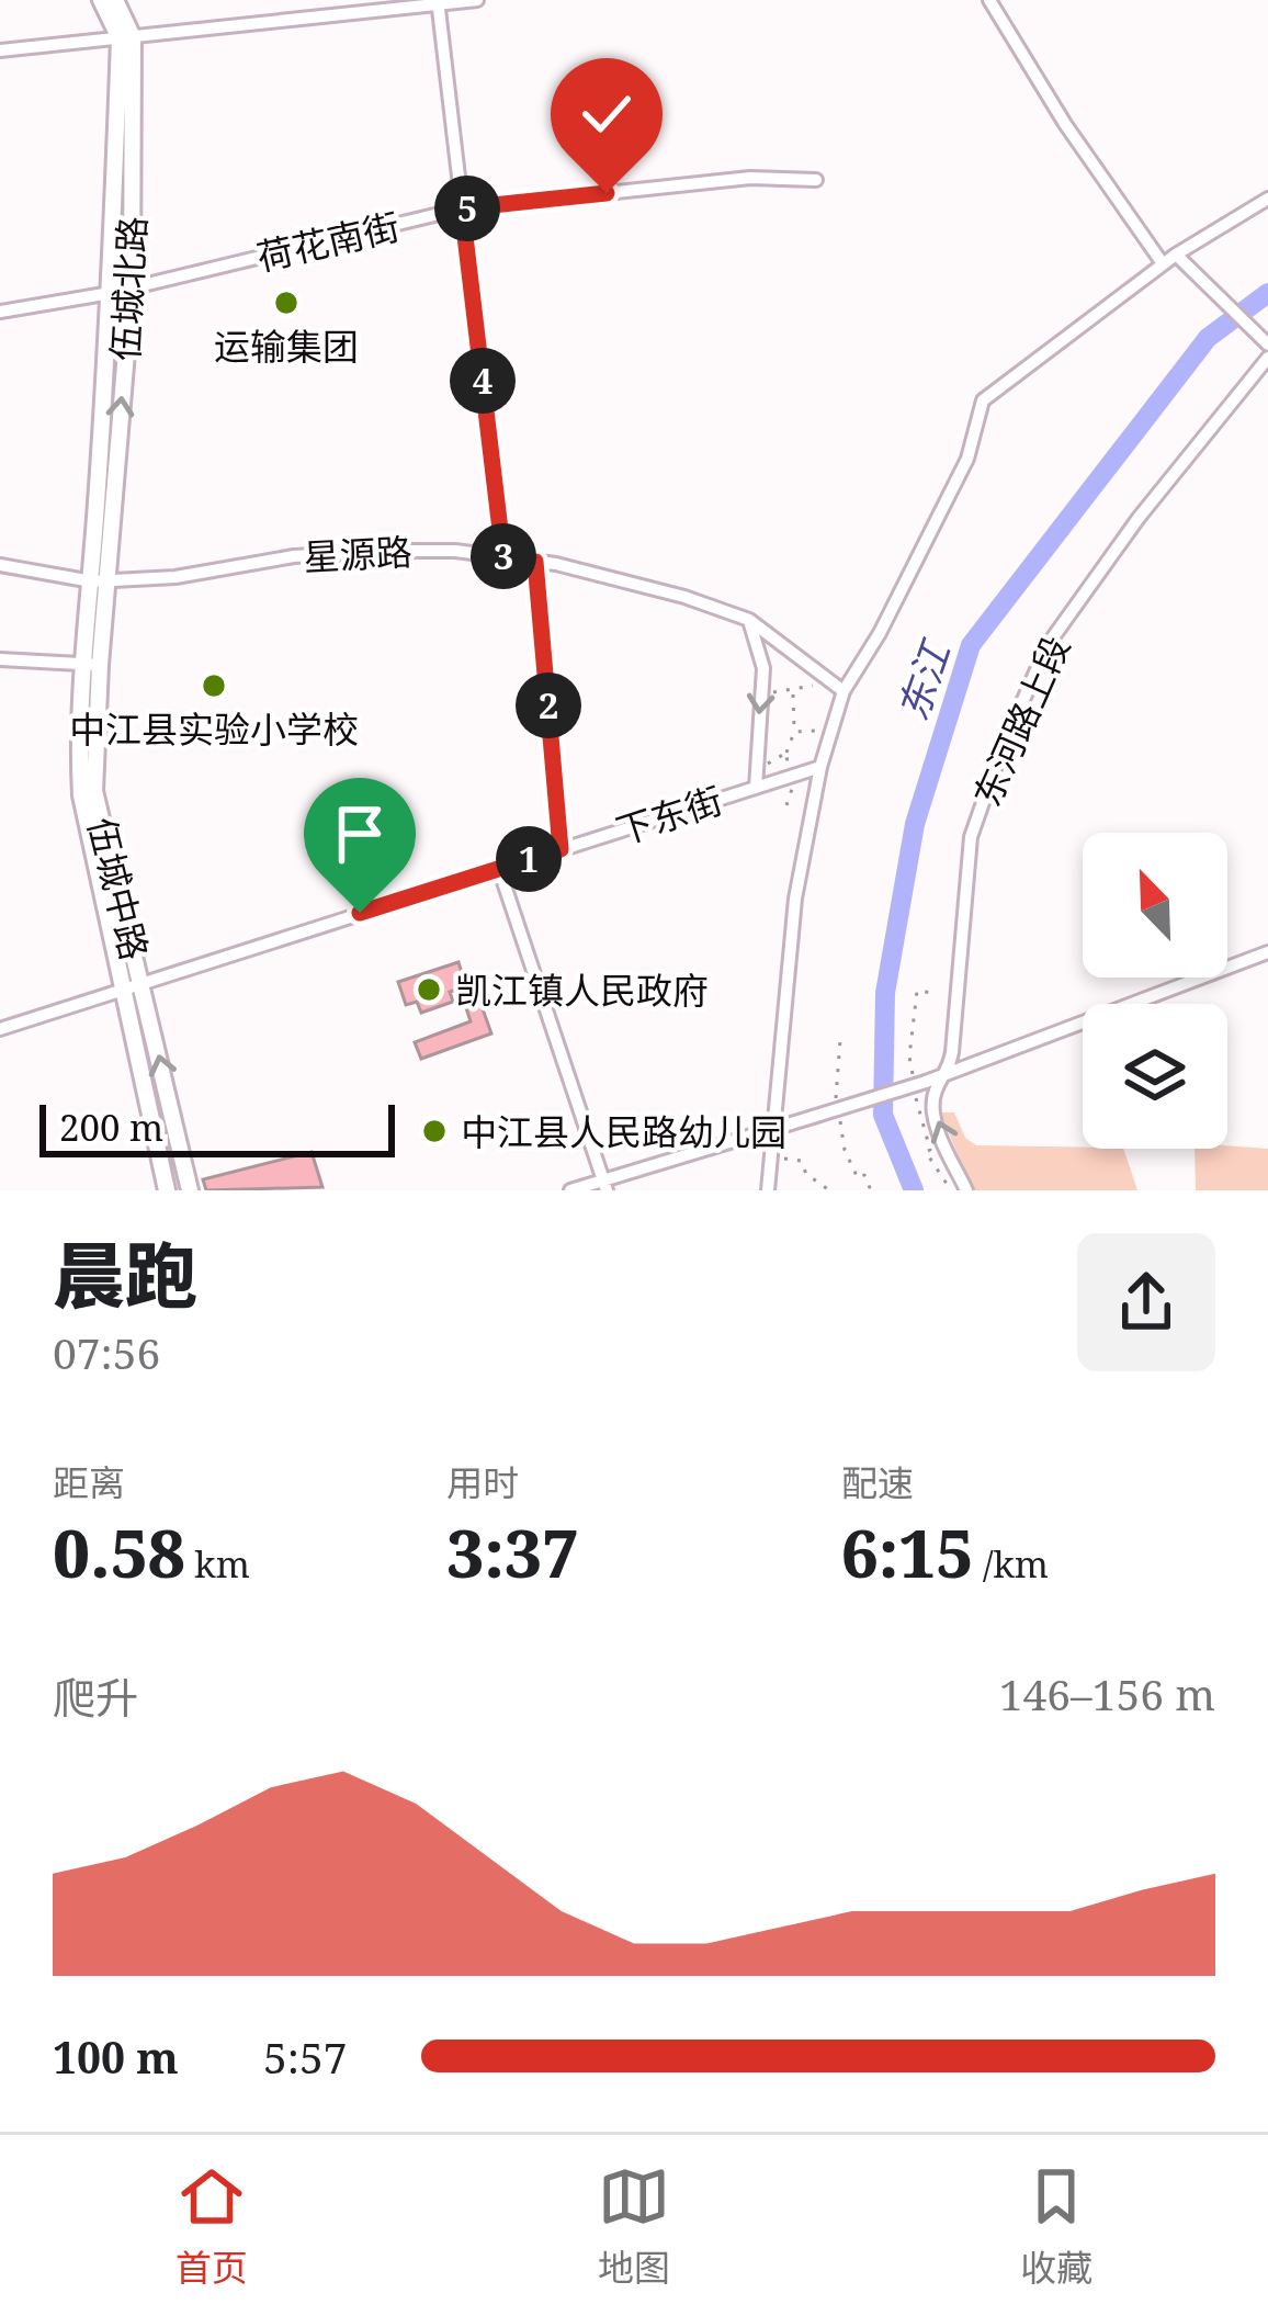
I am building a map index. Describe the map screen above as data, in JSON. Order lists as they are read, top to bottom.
{
  "streets": {
    "main road": ["伍城北路", "伍城中路"],
    "street": [
      "荷花南街",
      "星源路",
      "东河路上段",
      "下东街"
    ]
  },
  "crossings": [
    ["荷花南街", "伍城北路"],
    ["伍城北路", "星源路"],
    ["伍城北路", "伍城中路"],
    ["星源路", "伍城中路"],
    ["下东街", "伍城中路"]
  ],
  "water": ["东江"],
  "places": [
    "运输集团",
    "中江县实验小学校",
    "凯江镇人民政府",
    "中江县人民路幼儿园"
  ],
  "scale_bar": "200 m",
  "north": "top left",
  "page": {
    "pins": [
      "5",
      "4",
      "3",
      "2",
      "1"
    ],
    "scale": "200 m",
    "heading": ["晨跑", "07:56"],
    "stats": [
      ["距离", "0.58 km"],
      ["用时", "3:37"],
      ["配速", "6:15 /km"]
    ],
    "chart": ["爬升", "146–156 m"],
    "list": [
      {
        "name": "100 m",
        "note": "5:57"
      }
    ],
    "tabs": ["首页", "地图", "收藏"]
  }
}
